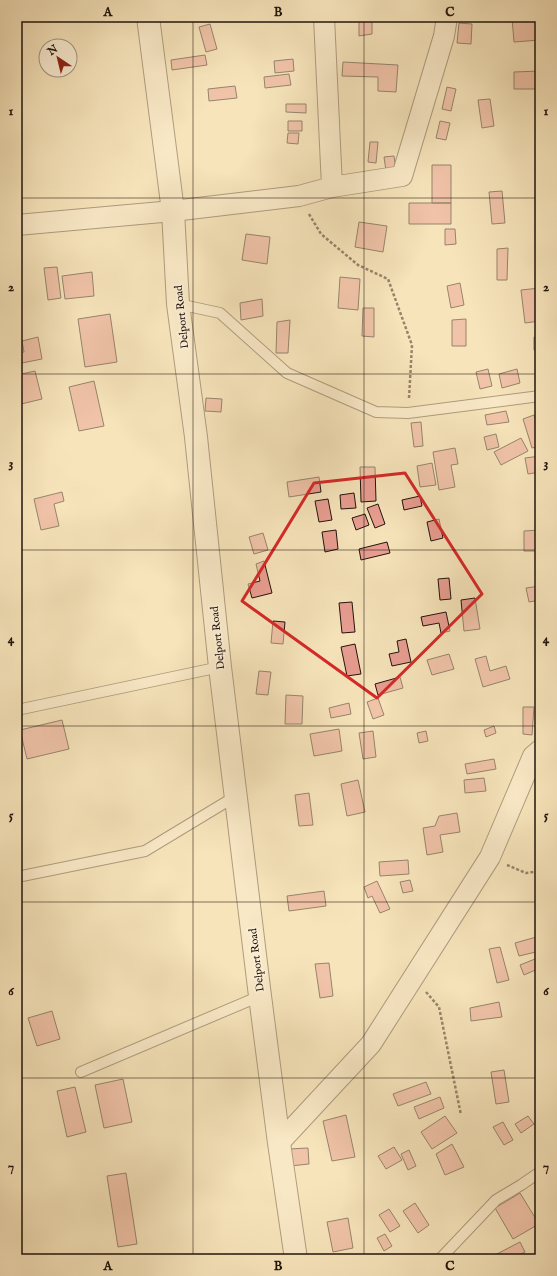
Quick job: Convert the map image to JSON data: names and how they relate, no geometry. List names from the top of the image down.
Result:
{
  "streets": {
    "street": ["Delport Road"]
  },
  "north": "top left",
  "grid": {
    "columns": ["A", "B", "C"],
    "rows": [
      "1",
      "2",
      "3",
      "4",
      "5",
      "6",
      "7"
    ]
  }
}
